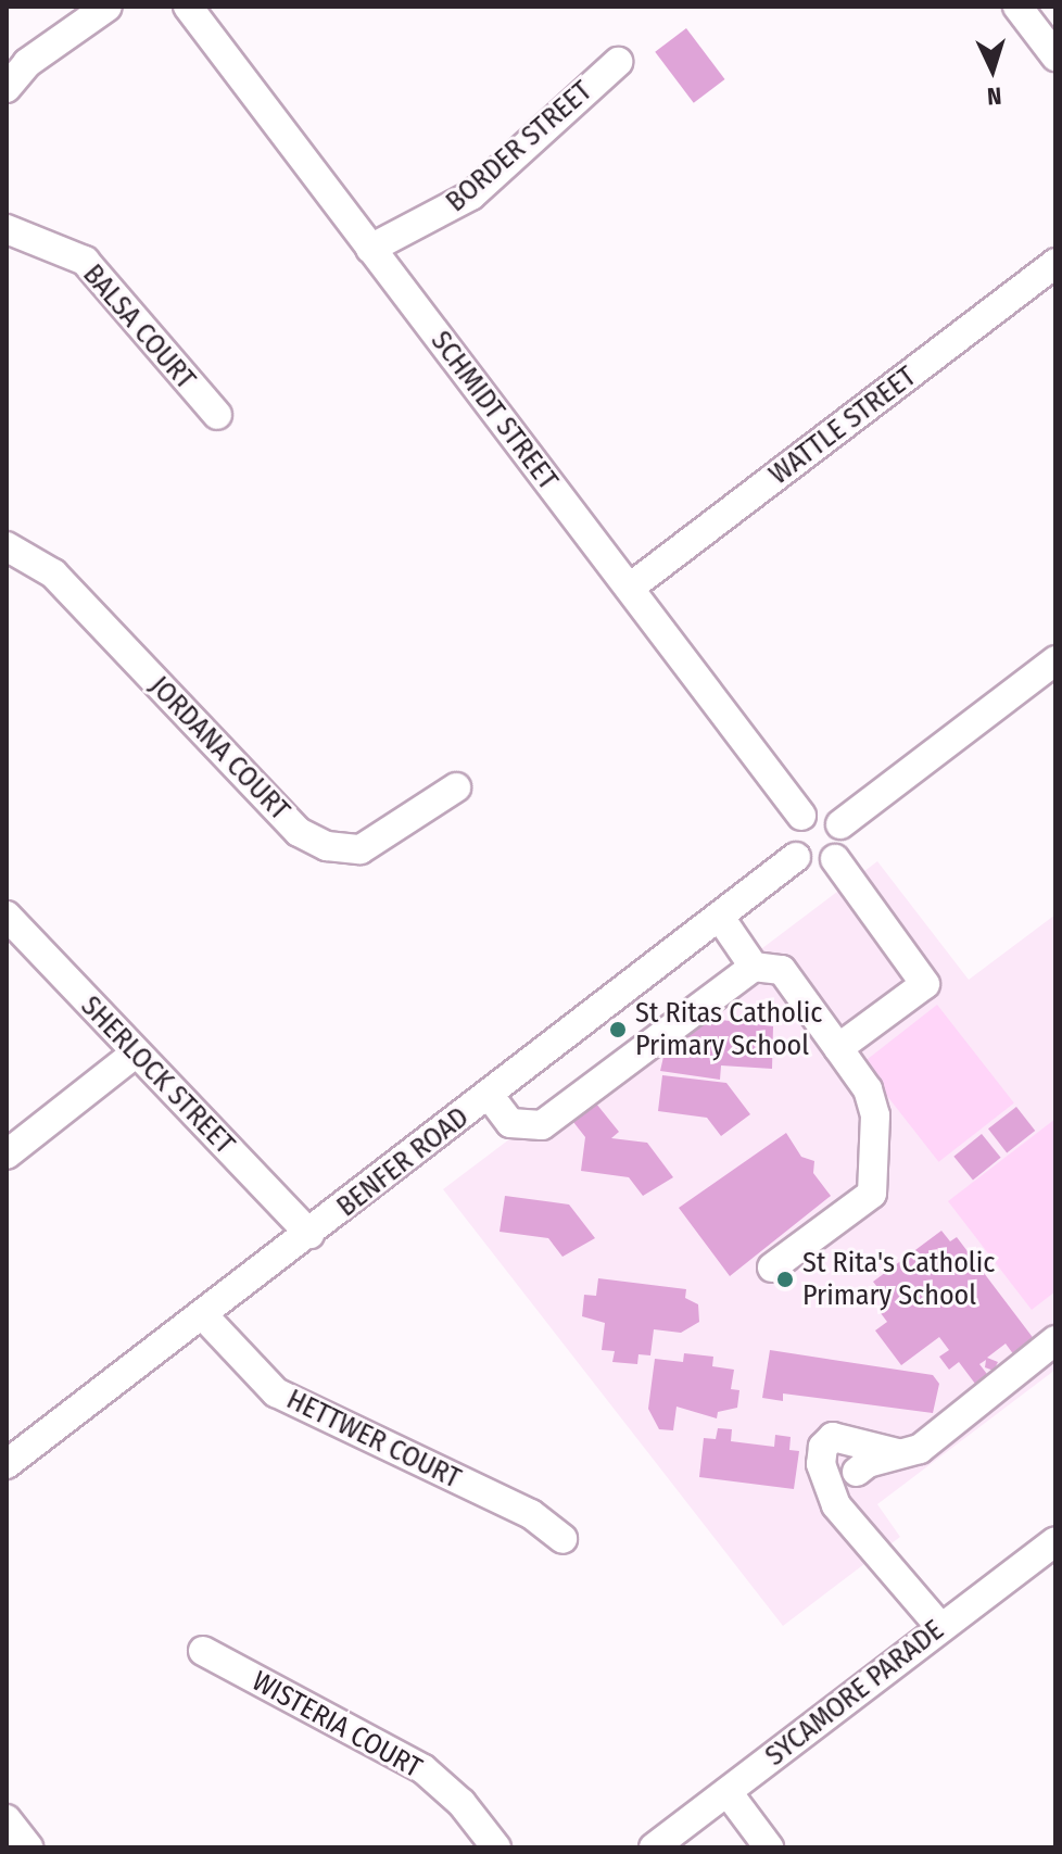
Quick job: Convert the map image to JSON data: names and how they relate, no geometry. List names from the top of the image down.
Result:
{
  "streets": {
    "street": [
      "BORDER STREET",
      "BALSA COURT",
      "SCHMIDT STREET",
      "WATTLE STREET",
      "JORDANA COURT",
      "SHERLOCK STREET",
      "BENFER ROAD",
      "HETTWER COURT",
      "SYCAMORE PARADE",
      "WISTERIA COURT"
    ]
  },
  "crossings": [
    ["BORDER STREET", "SCHMIDT STREET"],
    ["SCHMIDT STREET", "WATTLE STREET"],
    ["SCHMIDT STREET", "BENFER ROAD"],
    ["SHERLOCK STREET", "BENFER ROAD"],
    ["BENFER ROAD", "HETTWER COURT"]
  ],
  "places": ["St Ritas Catholic Primary School", "St Rita's Catholic Primary School"],
  "north": "bottom"
}
